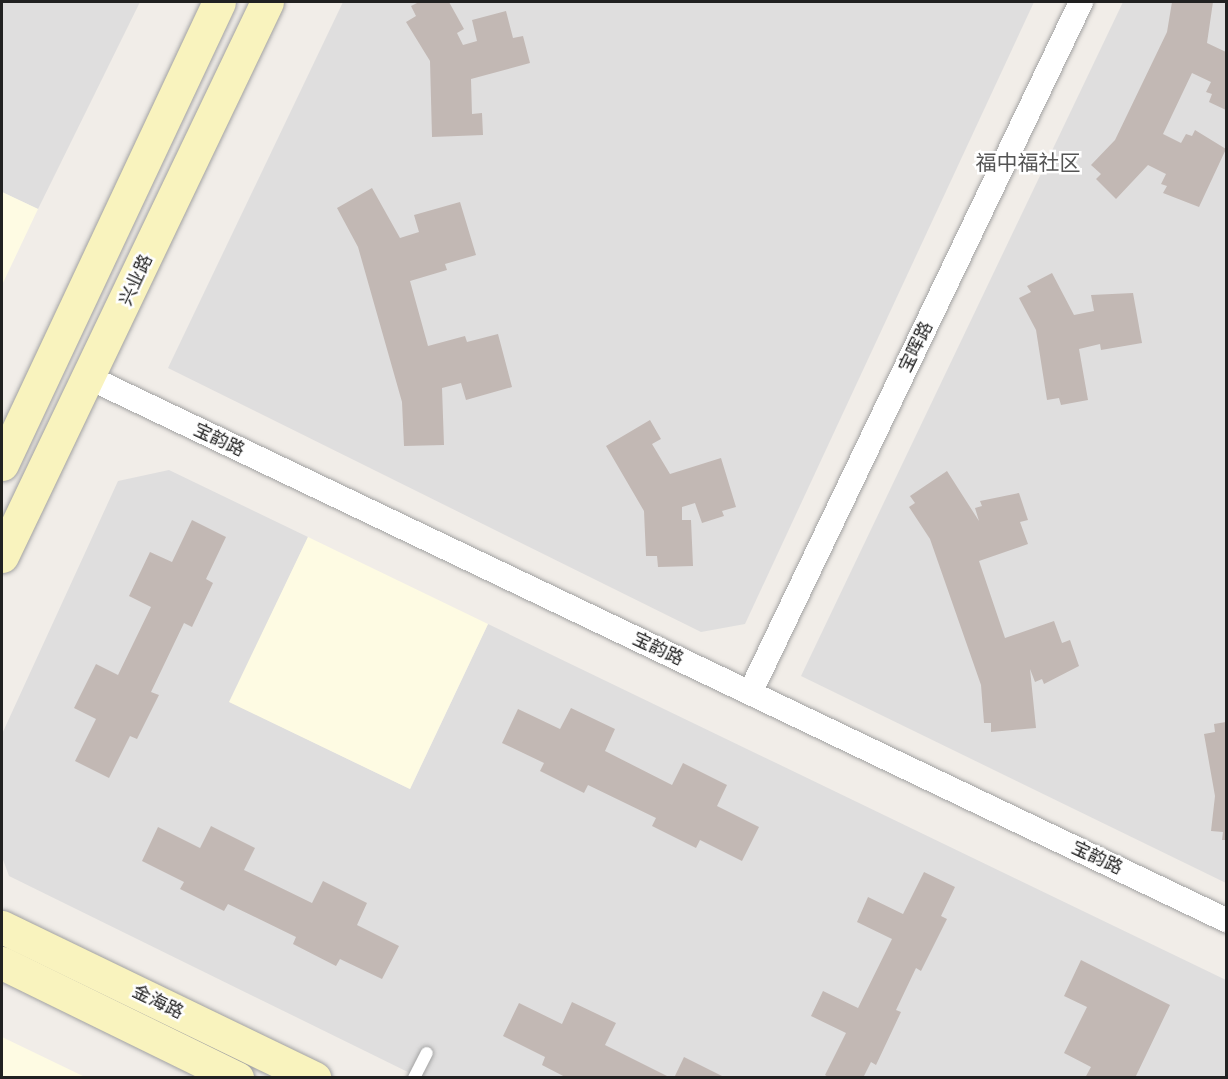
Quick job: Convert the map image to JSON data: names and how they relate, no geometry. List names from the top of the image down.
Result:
{
  "streets": {
    "main road": ["兴业路", "金海路"],
    "street": ["宝晖路", "宝韵路"]
  },
  "crossings": [
    ["兴业路", "宝韵路"],
    ["宝晖路", "宝韵路"]
  ],
  "districts": ["福中福社区"]
}
